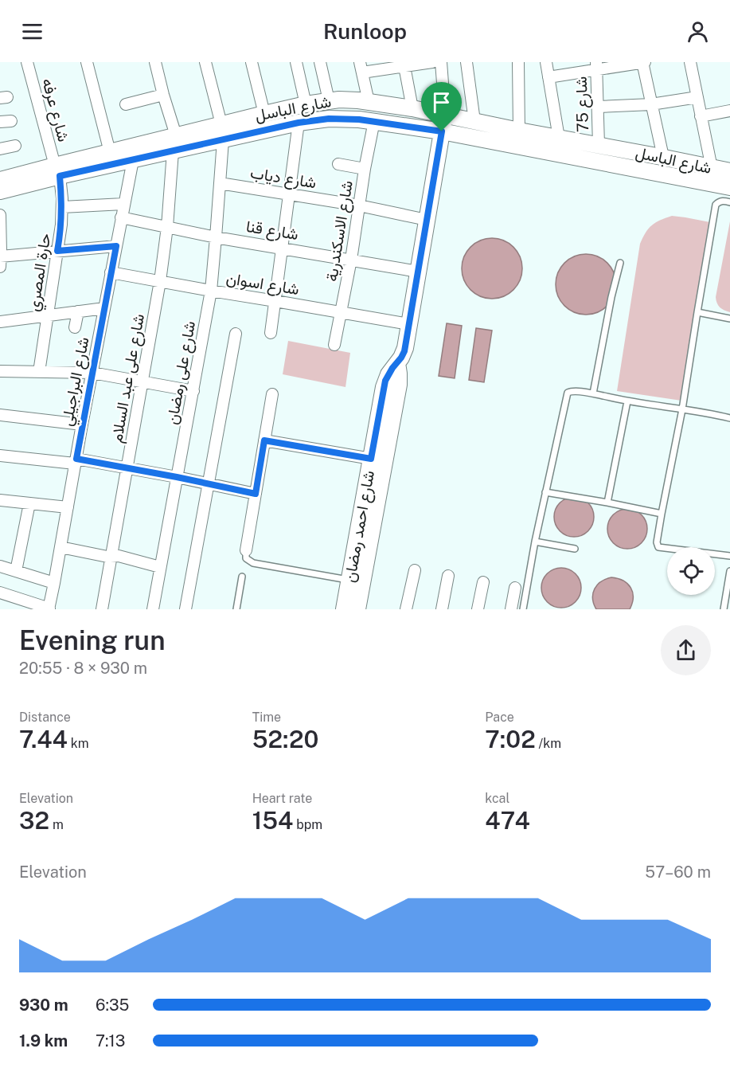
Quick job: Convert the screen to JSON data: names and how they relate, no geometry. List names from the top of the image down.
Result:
{
  "streets": {
    "main road": ["شارع الباسل", "شارع احمد رمضان"],
    "street": [
      "شارع 75",
      "شارع عرفه",
      "شارع دياب",
      "شارع قنا",
      "شارع الاسكندرية",
      "حارة المصري",
      "شارع اسوان",
      "شارع على رمضان",
      "شارع على عبد السلام",
      "شارع البراجيلي"
    ]
  },
  "crossings": [
    ["شارع 75", "شارع الباسل"],
    ["شارع الباسل", "شارع عرفه"],
    ["شارع الباسل", "شارع الاسكندرية"],
    ["شارع الباسل", "حارة المصري"],
    ["شارع الباسل", "شارع على رمضان"],
    ["شارع الباسل", "شارع على عبد السلام"],
    ["شارع الباسل", "شارع البراجيلي"],
    ["شارع الباسل", "شارع احمد رمضان"],
    ["شارع عرفه", "حارة المصري"],
    ["شارع دياب", "شارع الاسكندرية"],
    ["شارع دياب", "شارع على رمضان"],
    ["شارع دياب", "شارع احمد رمضان"],
    ["شارع قنا", "شارع الاسكندرية"],
    ["شارع قنا", "شارع على رمضان"],
    ["شارع قنا", "شارع على عبد السلام"],
    ["شارع قنا", "شارع البراجيلي"],
    ["شارع قنا", "شارع احمد رمضان"],
    ["شارع الاسكندرية", "شارع اسوان"],
    ["شارع اسوان", "شارع على رمضان"],
    ["شارع اسوان", "شارع على عبد السلام"],
    ["شارع اسوان", "شارع البراجيلي"],
    ["شارع اسوان", "شارع احمد رمضان"]
  ],
  "page": {
    "header": "Runloop",
    "heading": ["Evening run", "20:55 · 8 × 930 m"],
    "stats": [
      ["Distance", "7.44 km"],
      ["Time", "52:20"],
      ["Pace", "7:02 /km"],
      ["Elevation", "32 m"],
      ["Heart rate", "154 bpm"],
      ["kcal", "474"]
    ],
    "chart": ["Elevation", "57–60 m"],
    "list": [
      {
        "name": "930 m",
        "note": "6:35"
      },
      {
        "name": "1.9 km",
        "note": "7:13"
      }
    ]
  }
}
